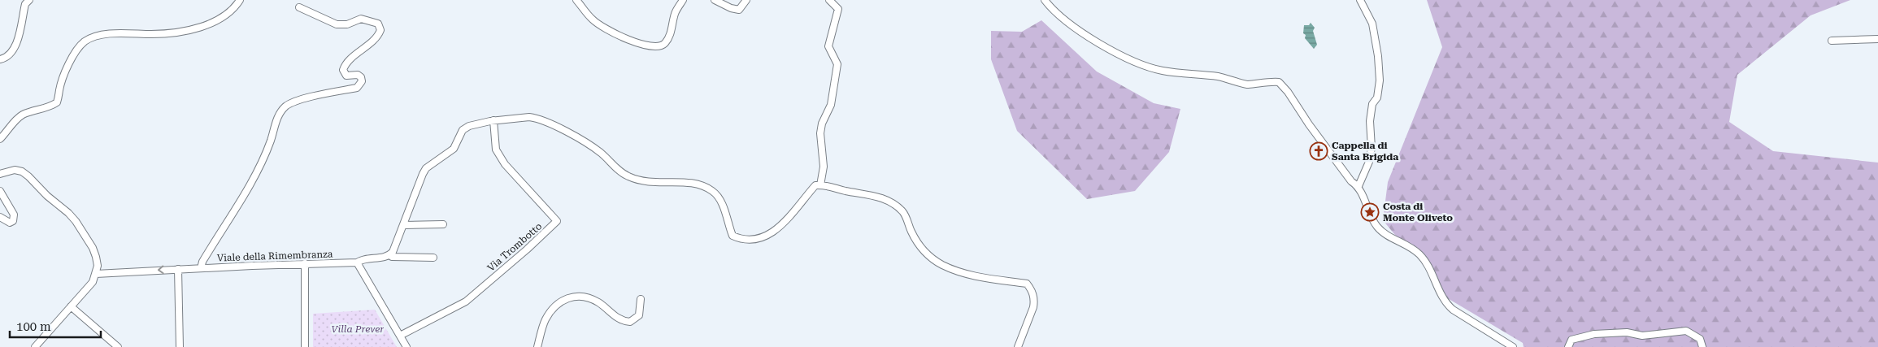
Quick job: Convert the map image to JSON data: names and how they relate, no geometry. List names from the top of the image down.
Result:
{
  "streets": {
    "street": ["Via Trombotto", "Viale della Rimembranza"]
  },
  "parks": ["Villa Prever"],
  "places": {
    "church": ["Cappella di Santa Brigida"],
    "place": ["Costa di Monte Oliveto"]
  },
  "scale_bar": "100 m"
}
